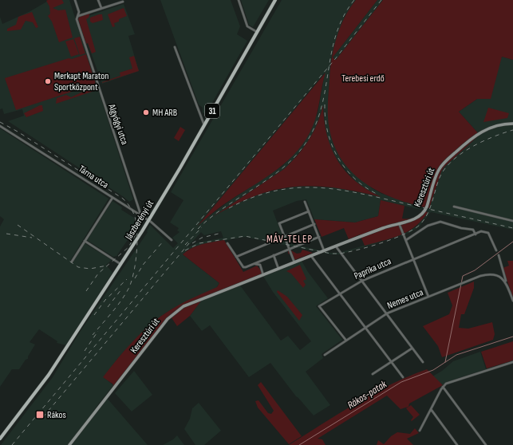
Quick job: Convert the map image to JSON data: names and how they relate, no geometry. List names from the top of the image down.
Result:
{
  "streets": {
    "main road": ["31", "Keresztúri út", "Jászberényi út"],
    "street": [
      "Algyógyi utca",
      "Tárna utca",
      "Paprika utca",
      "Nemes utca"
    ]
  },
  "crossings": [
    ["Algyógyi utca", "Tárna utca"],
    ["Tárna utca", "Jászberényi út"],
    ["Paprika utca", "Nemes utca"]
  ],
  "districts": ["MÁV-TELEP"],
  "water": ["Rákos-patak"],
  "parks": ["Terebesi erdő"],
  "places": {
    "other": ["Merkapt Maraton Sportközpont", "MH ARB"],
    "transit": ["Rákos"]
  }
}
